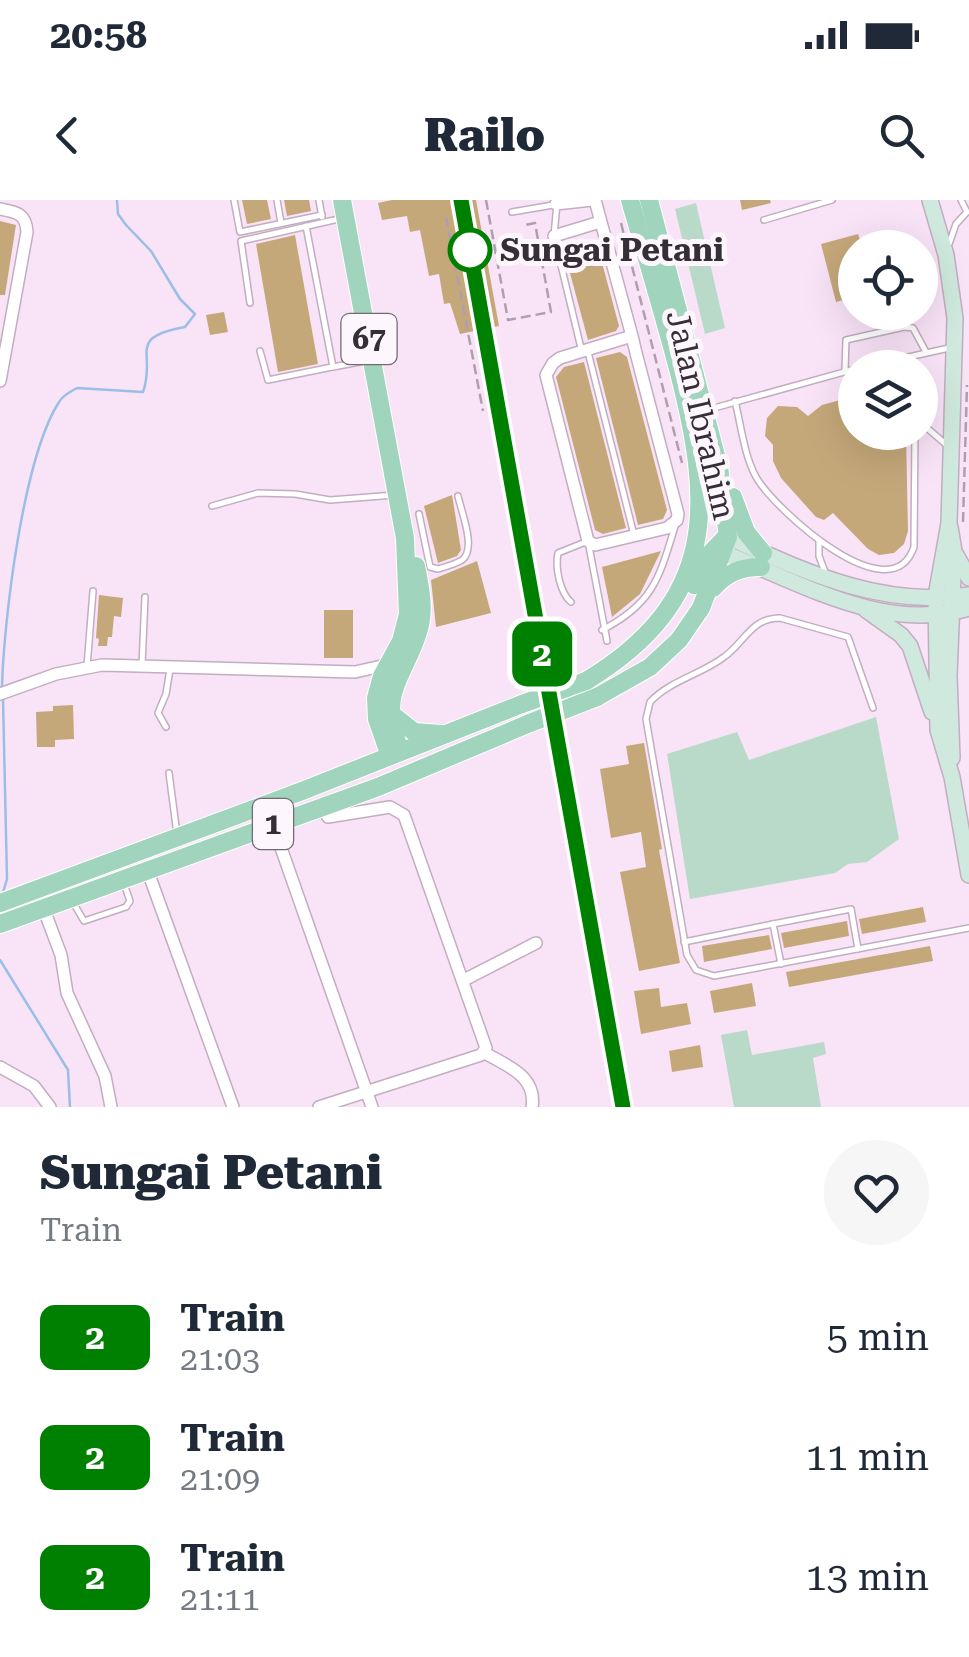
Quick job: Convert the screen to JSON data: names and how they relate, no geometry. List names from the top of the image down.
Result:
{
  "streets": {
    "main road": ["67", "Jalan Ibrahim", "1"]
  },
  "crossings": [
    ["Jalan Ibrahim", "1"]
  ],
  "places": ["Sungai Petani"],
  "page": {
    "status": "20:58",
    "header": "Railo",
    "on_map": "2",
    "heading": ["Sungai Petani", "Train"],
    "list": [
      {
        "mark": "2",
        "name": "Train",
        "note": "21:03",
        "value": "5 min"
      },
      {
        "mark": "2",
        "name": "Train",
        "note": "21:09",
        "value": "11 min"
      },
      {
        "mark": "2",
        "name": "Train",
        "note": "21:11",
        "value": "13 min"
      }
    ]
  }
}
